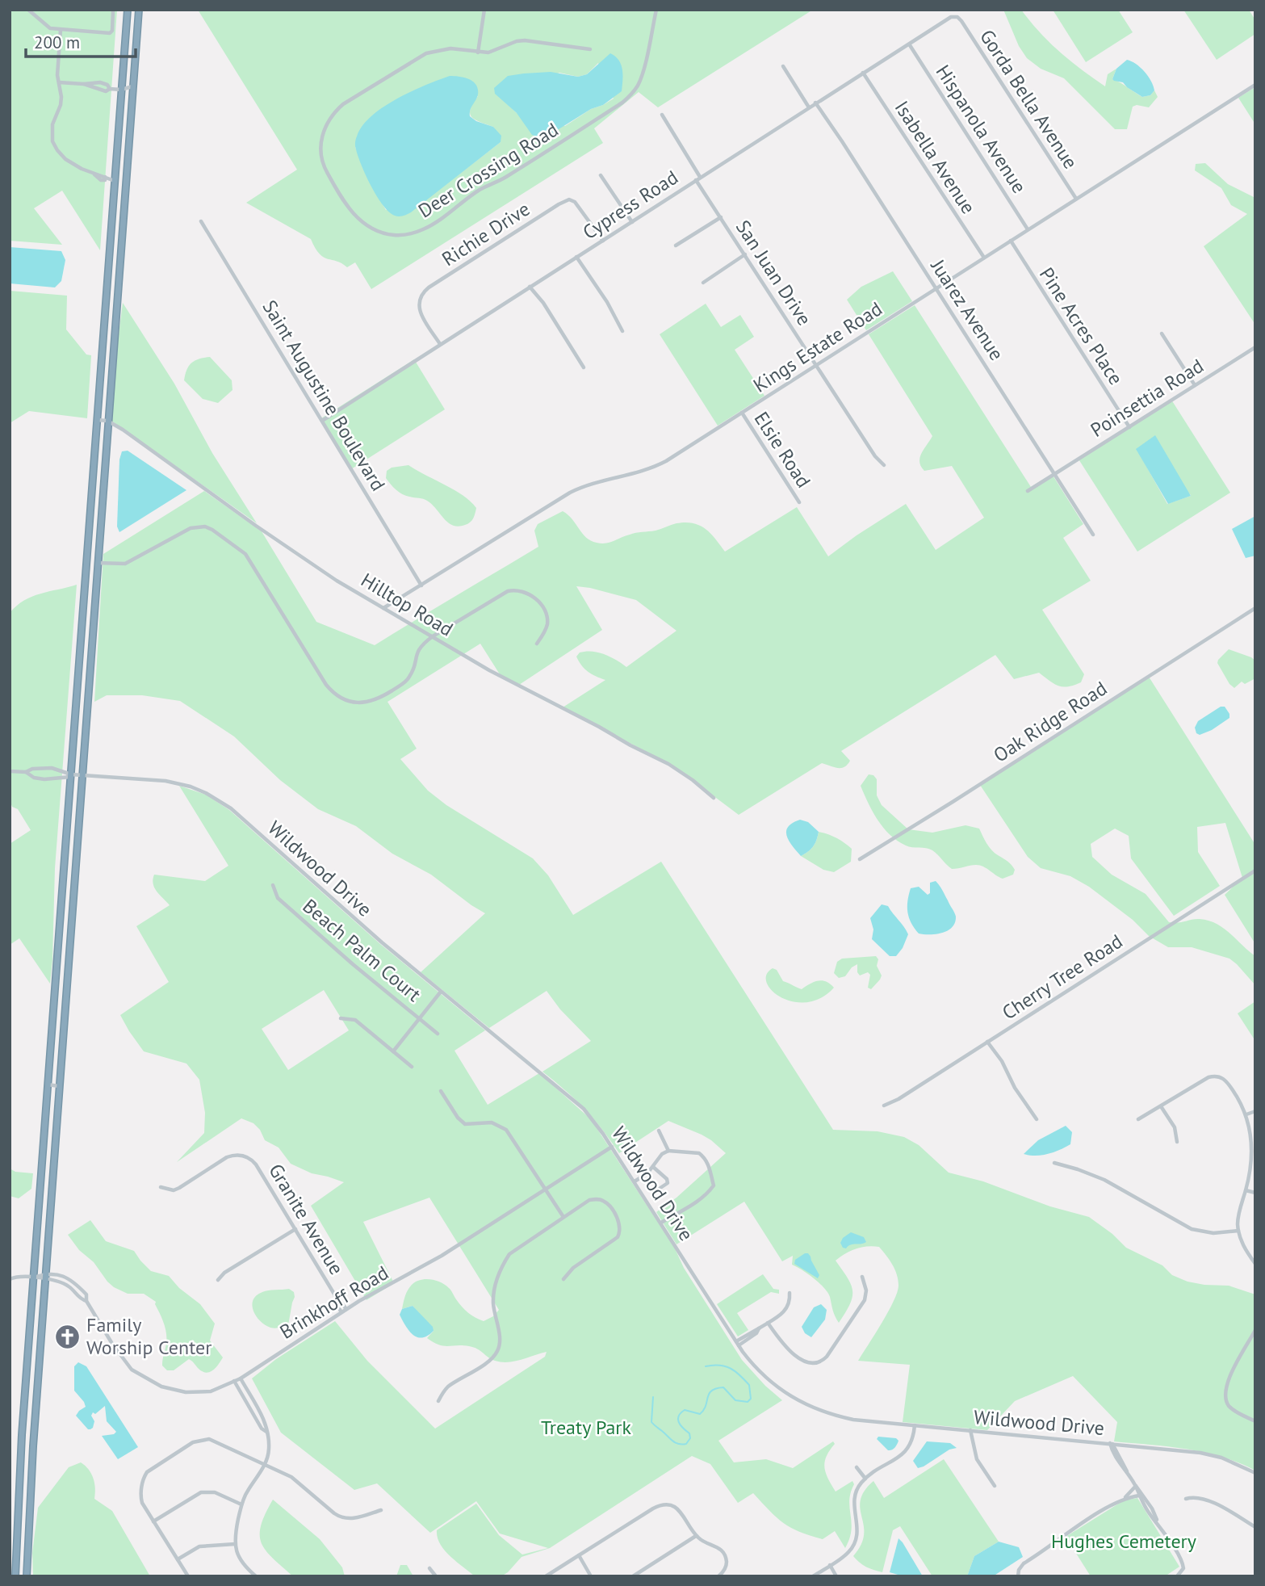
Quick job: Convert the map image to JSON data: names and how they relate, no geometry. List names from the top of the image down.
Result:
{
  "streets": {
    "street": [
      "Gorda Bella Avenue",
      "Hispanola Avenue",
      "Isabella Avenue",
      "Deer Crossing Road",
      "Cypress Road",
      "Richie Drive",
      "San Juan Drive",
      "Juarez Avenue",
      "Pine Acres Place",
      "Kings Estate Road",
      "Saint Augustine Boulevard",
      "Poinsettia Road",
      "Elsie Road",
      "Hilltop Road",
      "Oak Ridge Road",
      "Wildwood Drive",
      "Beach Palm Court",
      "Cherry Tree Road",
      "Granite Avenue",
      "Brinkhoff Road"
    ]
  },
  "crossings": [
    ["Gorda Bella Avenue", "Cypress Road"],
    ["Gorda Bella Avenue", "Kings Estate Road"],
    ["Hispanola Avenue", "Cypress Road"],
    ["Hispanola Avenue", "Kings Estate Road"],
    ["Isabella Avenue", "Cypress Road"],
    ["Isabella Avenue", "Kings Estate Road"],
    ["Cypress Road", "Richie Drive"],
    ["Cypress Road", "San Juan Drive"],
    ["Cypress Road", "Juarez Avenue"],
    ["Cypress Road", "Saint Augustine Boulevard"],
    ["San Juan Drive", "Kings Estate Road"],
    ["Juarez Avenue", "Kings Estate Road"],
    ["Juarez Avenue", "Poinsettia Road"],
    ["Pine Acres Place", "Kings Estate Road"],
    ["Pine Acres Place", "Poinsettia Road"],
    ["Kings Estate Road", "Saint Augustine Boulevard"],
    ["Kings Estate Road", "Elsie Road"],
    ["Kings Estate Road", "Hilltop Road"],
    ["Wildwood Drive", "Brinkhoff Road"],
    ["Granite Avenue", "Brinkhoff Road"]
  ],
  "parks": ["Treaty Park", "Hughes Cemetery"],
  "places": {
    "church": ["Family Worship Center"]
  },
  "scale_bar": "200 m"
}
